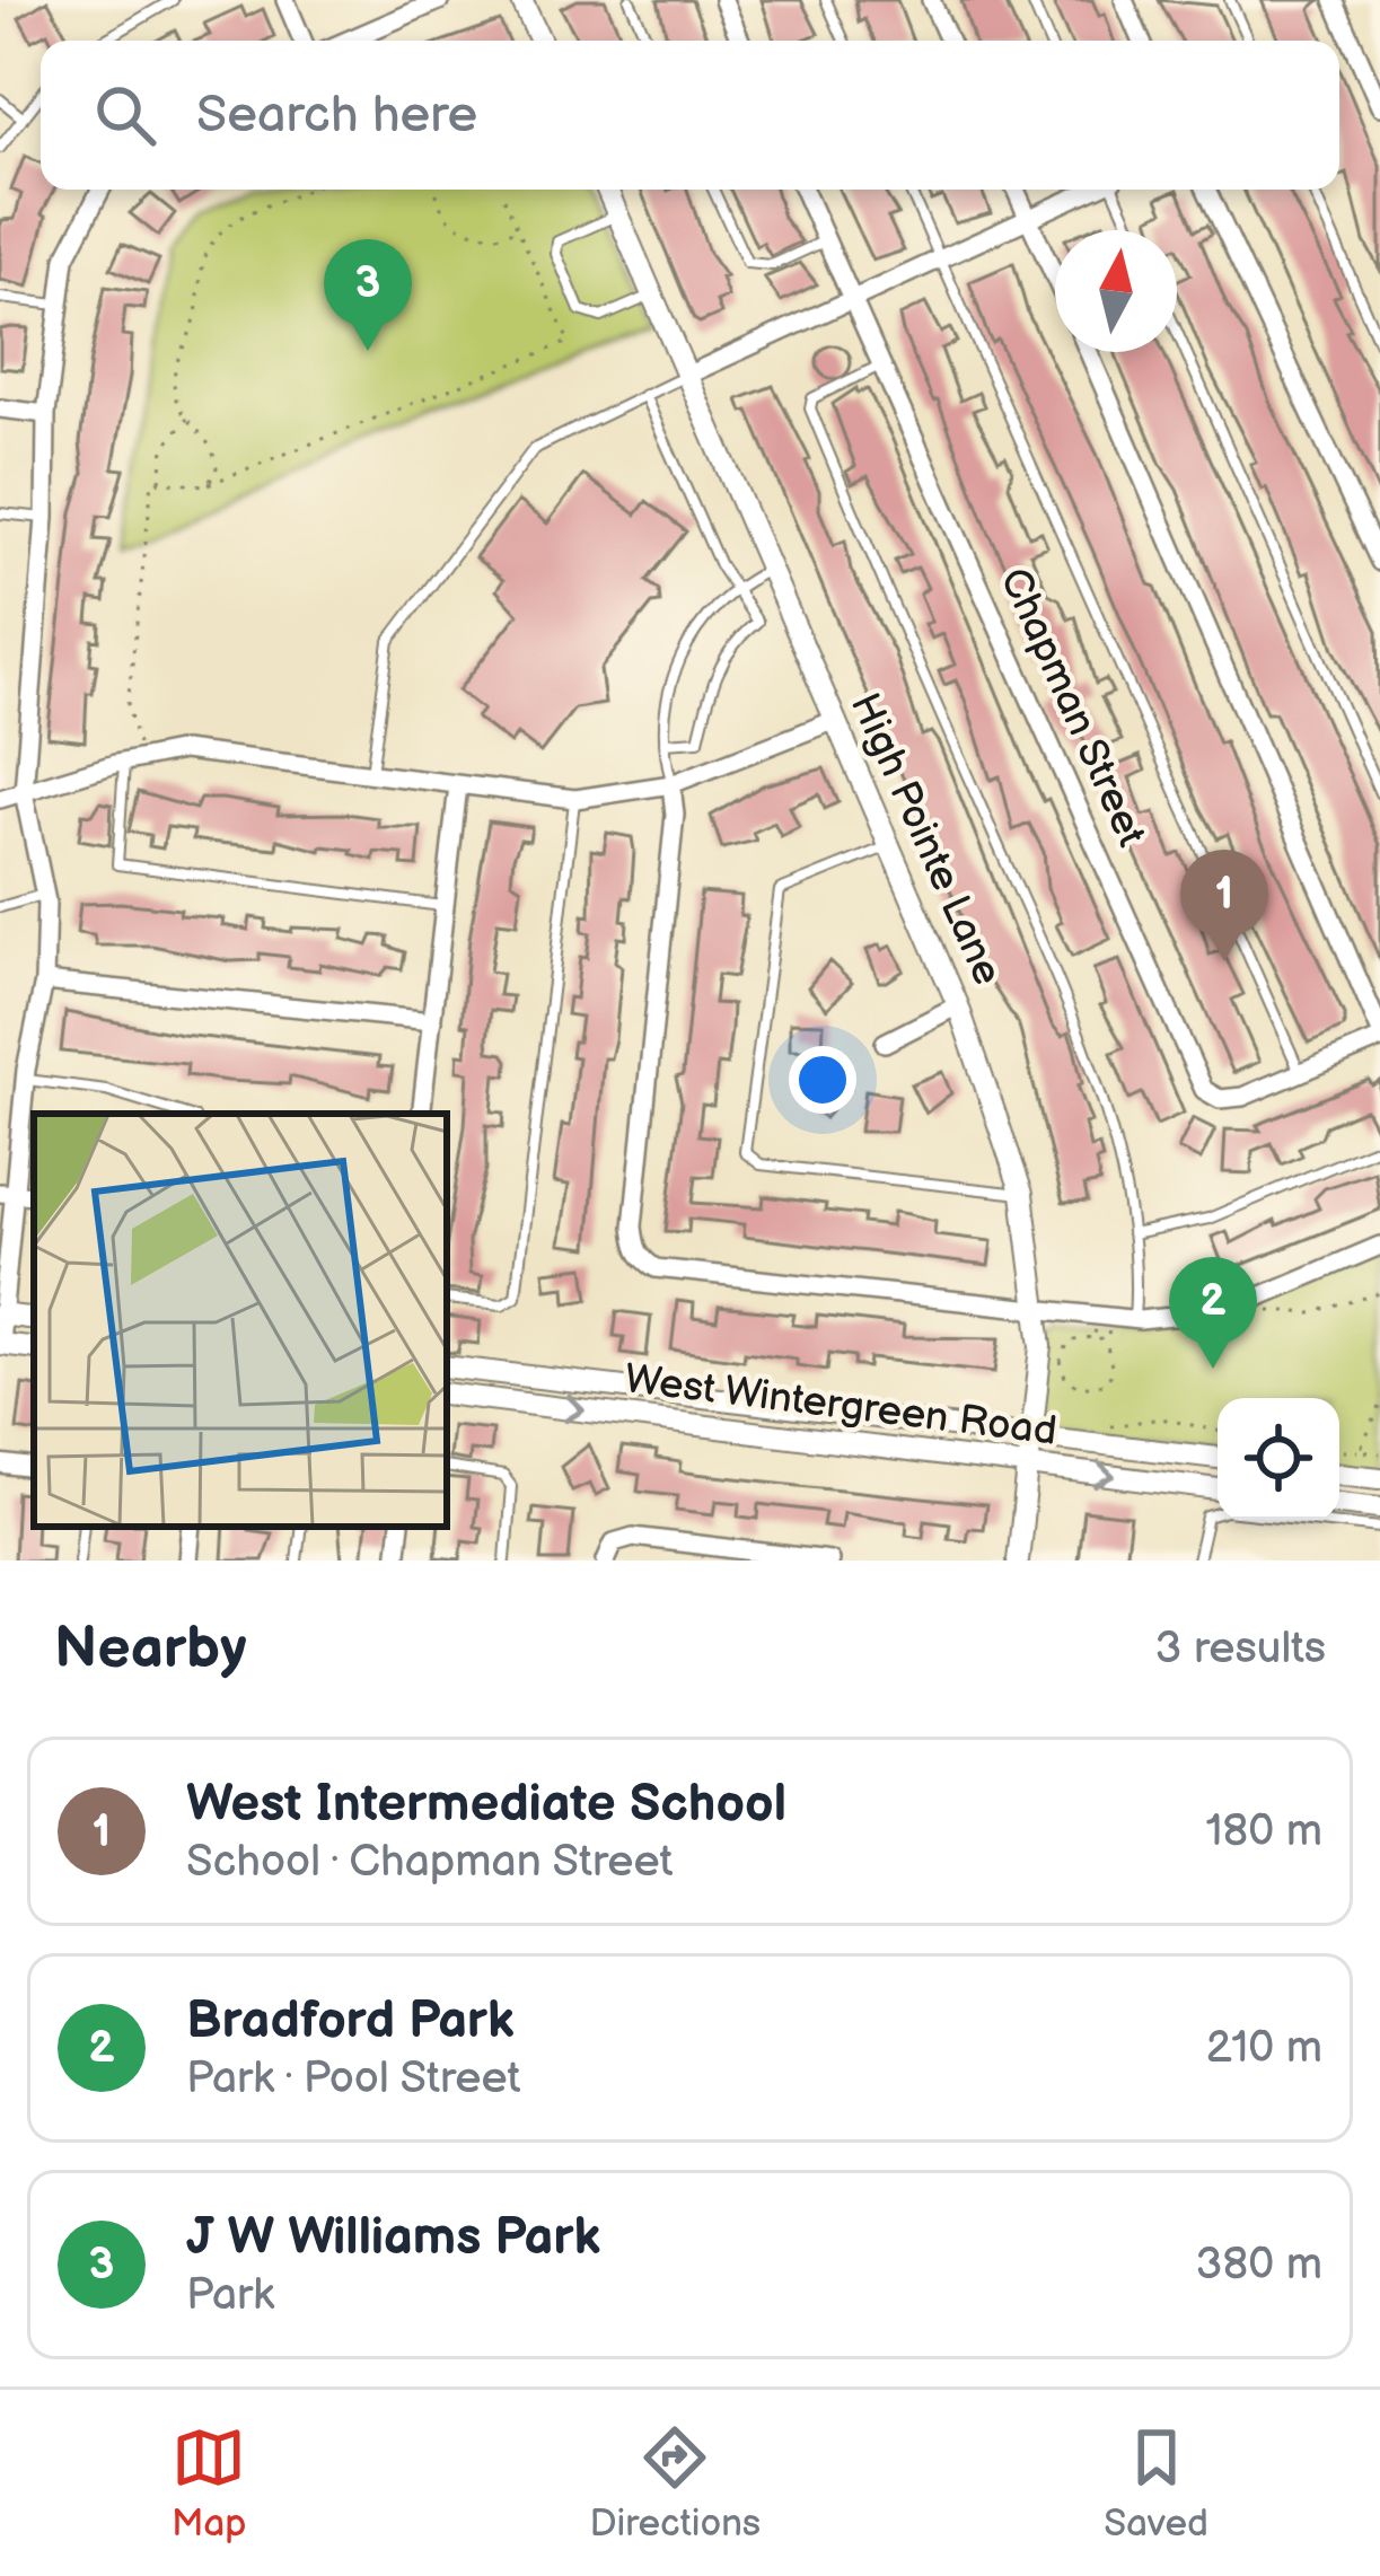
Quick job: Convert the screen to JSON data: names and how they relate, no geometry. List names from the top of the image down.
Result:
{
  "streets": {
    "street": ["Chapman Street", "High Pointe Lane", "West Wintergreen Road"]
  },
  "crossings": [
    ["High Pointe Lane", "West Wintergreen Road"]
  ],
  "north": "top",
  "page": {
    "search": "Search here",
    "pins": ["3", "1", "2"],
    "heading": ["Nearby", "3 results"],
    "list": [
      {
        "mark": "1",
        "name": "West Intermediate School",
        "note": "School · Chapman Street",
        "value": "180 m"
      },
      {
        "mark": "2",
        "name": "Bradford Park",
        "note": "Park · Pool Street",
        "value": "210 m"
      },
      {
        "mark": "3",
        "name": "J W Williams Park",
        "note": "Park",
        "value": "380 m"
      }
    ],
    "nav": ["Map", "Directions", "Saved"]
  }
}
